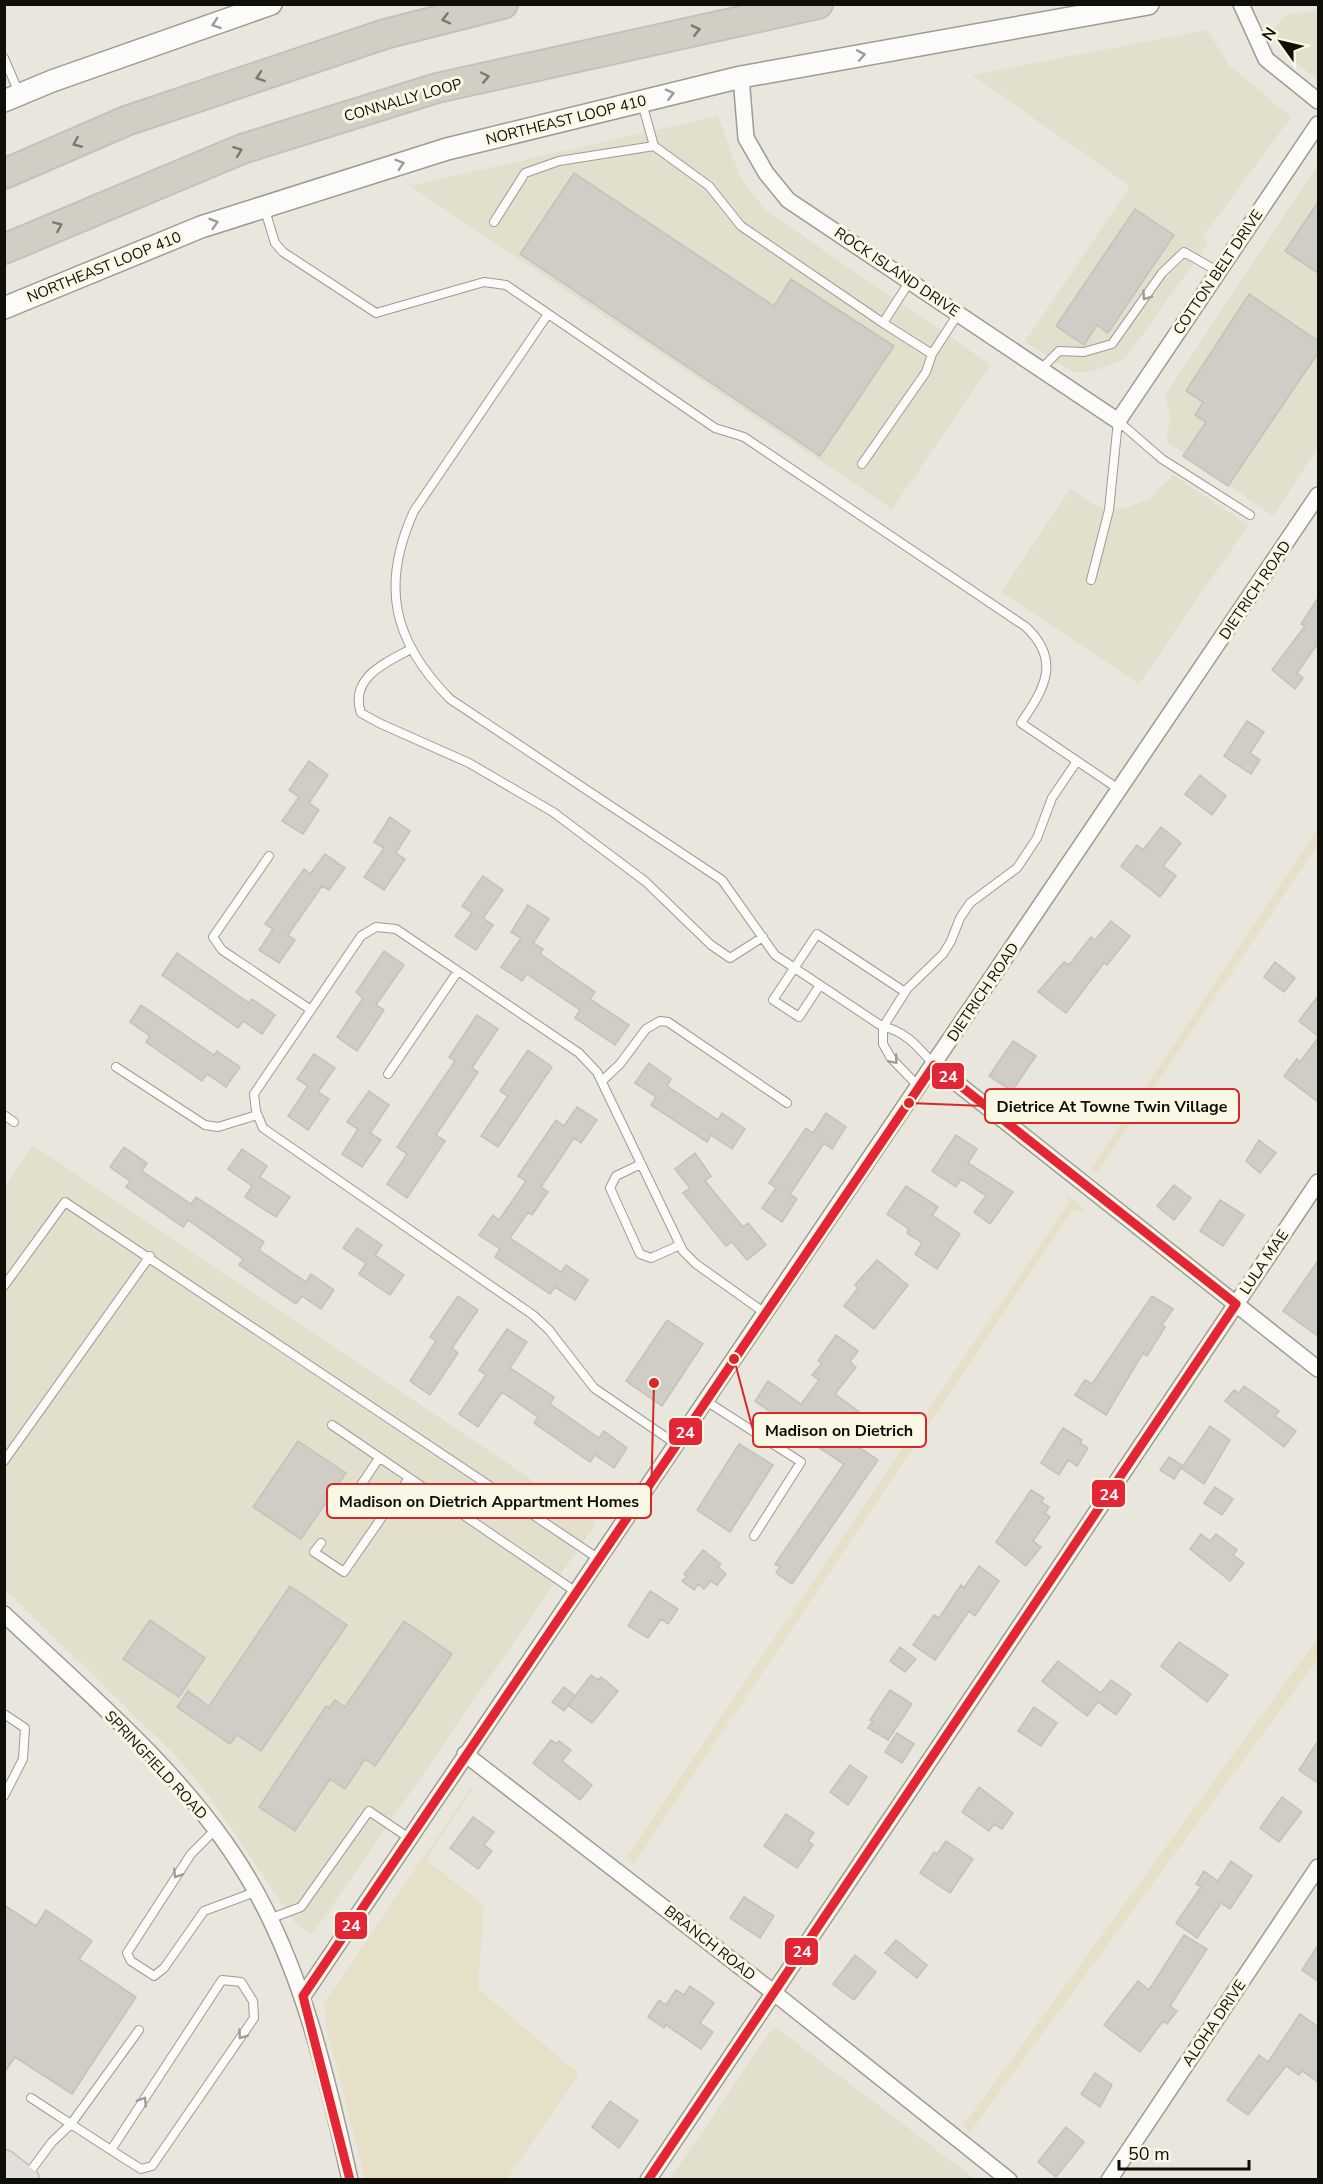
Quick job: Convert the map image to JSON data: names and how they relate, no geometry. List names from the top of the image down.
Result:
{
  "streets": {
    "highway": ["CONNALLY LOOP"],
    "main road": ["NORTHEAST LOOP 410"],
    "street": [
      "ROCK ISLAND DRIVE",
      "COTTON BELT DRIVE",
      "DIETRICH ROAD",
      "LULA MAE",
      "SPRINGFIELD ROAD",
      "BRANCH ROAD",
      "ALOHA DRIVE"
    ]
  },
  "crossings": [
    ["NORTHEAST LOOP 410", "ROCK ISLAND DRIVE"],
    ["ROCK ISLAND DRIVE", "COTTON BELT DRIVE"],
    ["DIETRICH ROAD", "SPRINGFIELD ROAD"],
    ["DIETRICH ROAD", "BRANCH ROAD"],
    ["LULA MAE", "BRANCH ROAD"]
  ],
  "one_way": ["NORTHEAST LOOP 410"],
  "places": ["Dietrice At Towne Twin Village", "Madison on Dietrich", "Madison on Dietrich Appartment Homes"],
  "lines": ["transit line 24"],
  "scale_bar": "50 m",
  "north": "top left"
}
